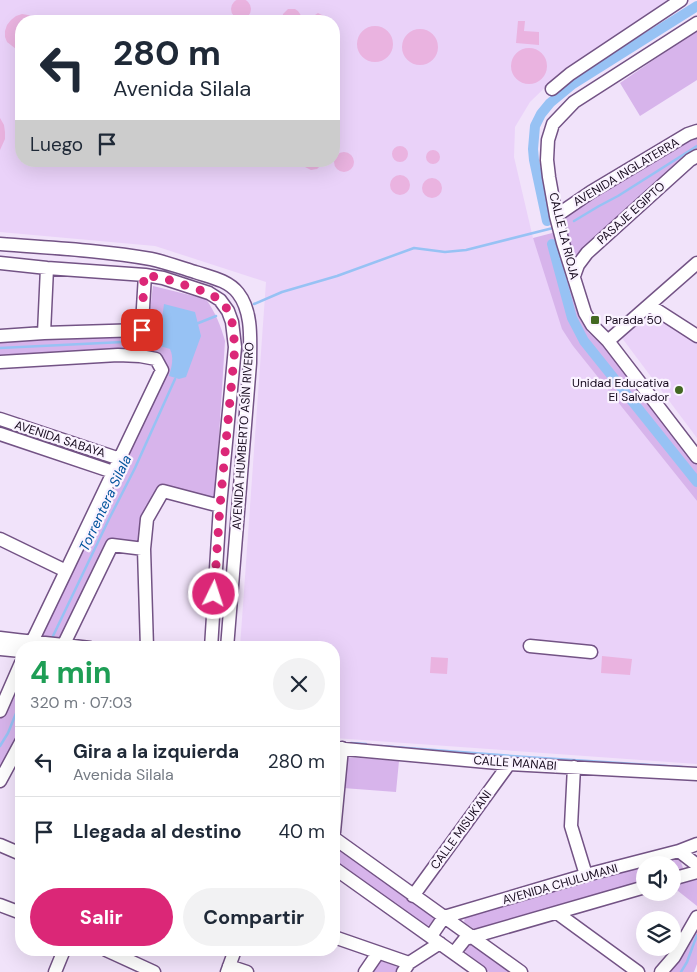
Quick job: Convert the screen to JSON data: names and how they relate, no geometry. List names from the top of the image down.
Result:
{
  "streets": {
    "street": [
      "AVENIDA INGLATERRA",
      "PASAJE EGIPTO",
      "CALLE LA RIOJA",
      "AVENIDA HUMBERTO ASÍN RIVERO",
      "AVENIDA SABAYA",
      "CALLE MANABI",
      "CALLE MISUK'ANI",
      "AVENIDA CHULUMANI"
    ]
  },
  "crossings": [
    ["AVENIDA INGLATERRA", "CALLE LA RIOJA"],
    ["PASAJE EGIPTO", "CALLE LA RIOJA"],
    ["CALLE MANABI", "CALLE MISUK'ANI"]
  ],
  "water": ["Torrentera Silala"],
  "places": {
    "transit": ["Parada 50"],
    "other": ["Unidad Educativa El Salvador"]
  },
  "page": {
    "turn": ["280 m", "Avenida Silala"],
    "then": "Luego",
    "heading": ["4 min", "320 m · 07:03"],
    "list": [
      {
        "name": "Gira a la izquierda",
        "note": "Avenida Silala",
        "value": "280 m"
      },
      {
        "name": "Llegada al destino",
        "value": "40 m"
      }
    ],
    "buttons": ["Salir", "Compartir"]
  }
}
